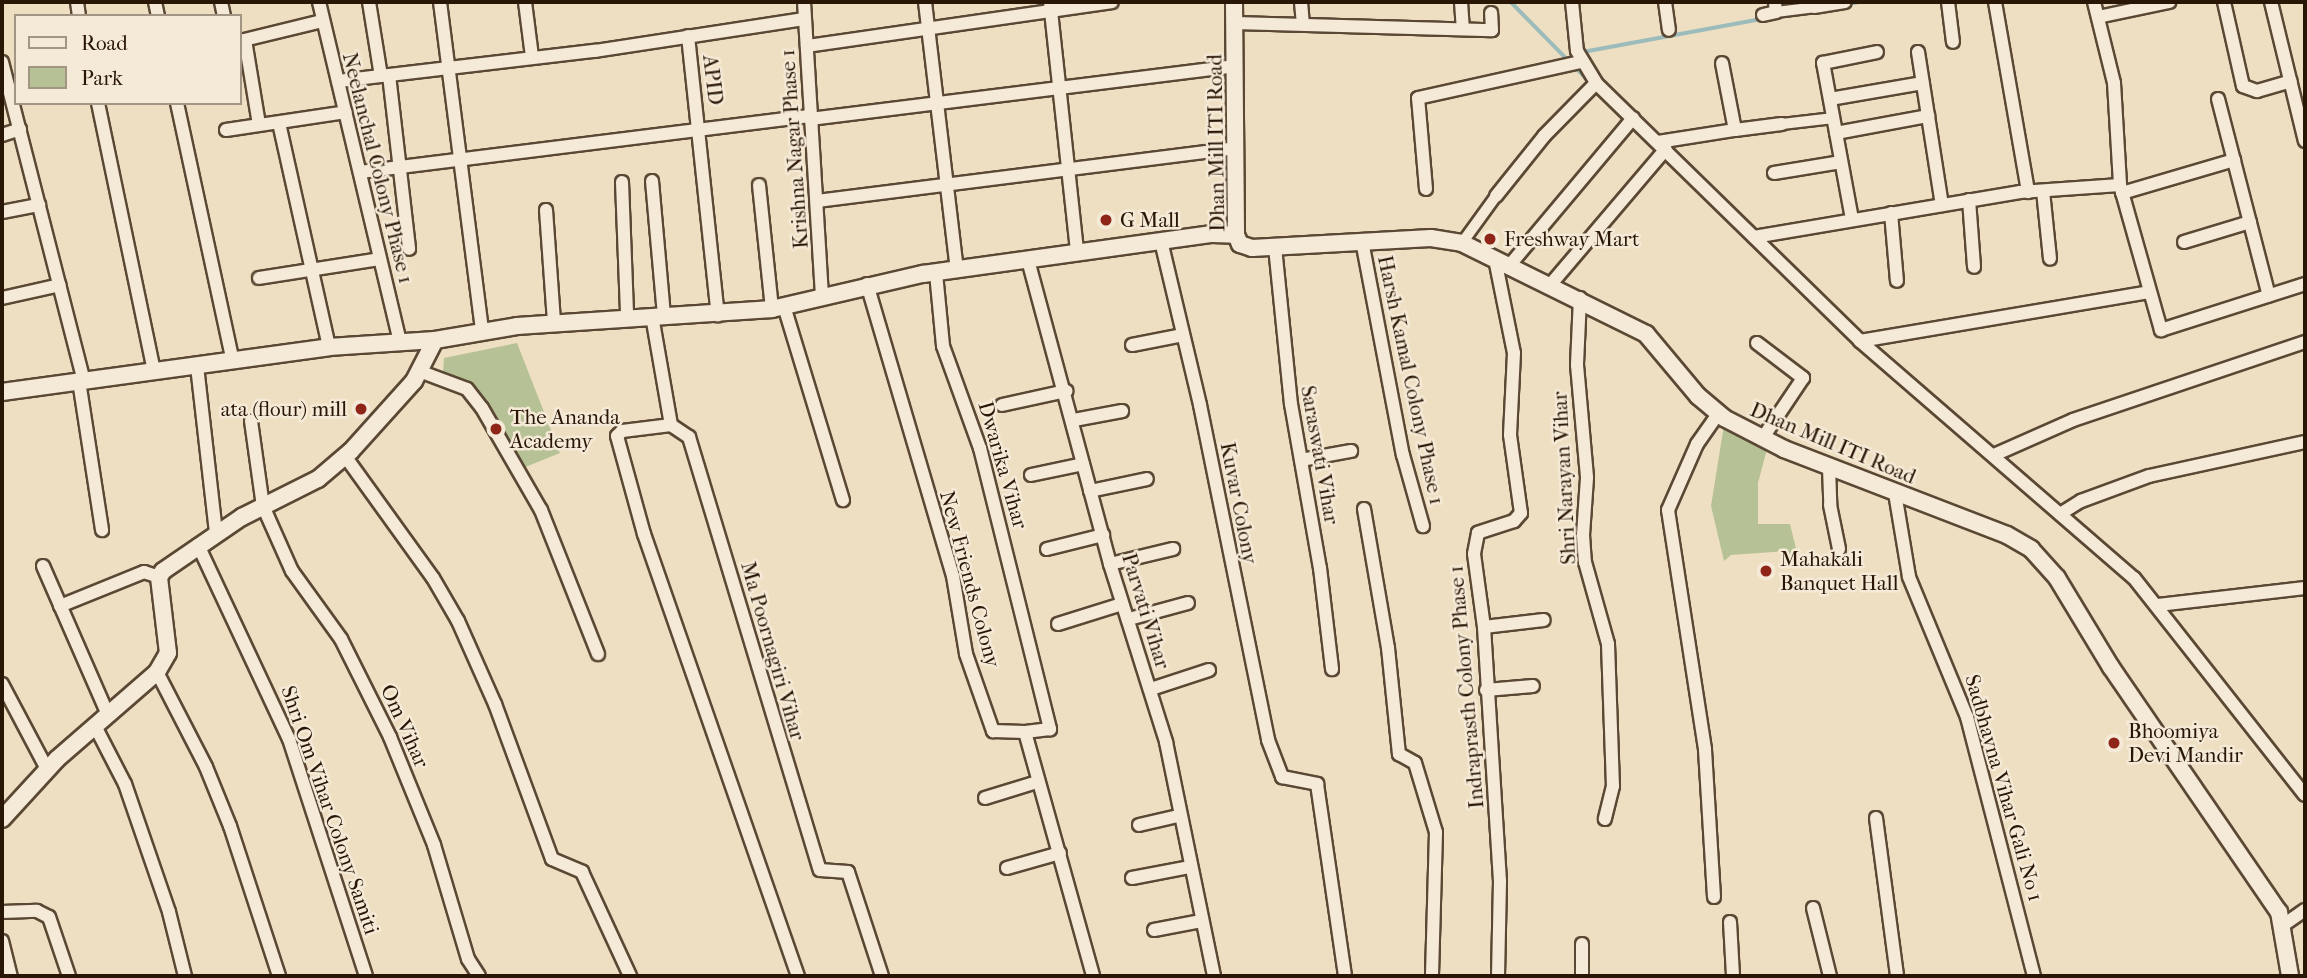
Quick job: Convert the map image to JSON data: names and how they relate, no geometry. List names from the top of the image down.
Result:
{
  "streets": {
    "street": [
      "APID",
      "Dhan Mill ITI Road",
      "Krishna Nagar Phase 1",
      "Neelanchal Colony Phase 1",
      "Harsh Kamal Colony Phase 1",
      "Saraswati Vihar",
      "Dwarika Vihar",
      "Shri Narayan Vihar",
      "Kuvar Colony",
      "New Friends Colony",
      "Parvati Vihar",
      "Ma Poornagiri Vihar",
      "Indraprasth Colony Phase 1",
      "Om Vihar",
      "Sadbhavna Vihar Gali No 1",
      "Shri Om Vihar Colony Samiti"
    ]
  },
  "crossings": [
    ["Dhan Mill ITI Road", "Harsh Kamal Colony Phase 1"],
    ["Dhan Mill ITI Road", "Saraswati Vihar"],
    ["Dhan Mill ITI Road", "Shri Narayan Vihar"],
    ["Dhan Mill ITI Road", "Indraprasth Colony Phase 1"],
    ["Dhan Mill ITI Road", "Sadbhavna Vihar Gali No 1"],
    ["Dwarika Vihar", "New Friends Colony"]
  ],
  "places": [
    "G Mall",
    "Freshway Mart",
    "ata (flour) mill",
    "The Ananda Academy",
    "Mahakali Banquet Hall",
    "Bhoomiya Devi Mandir"
  ],
  "legend": ["Road", "Park"]
}
